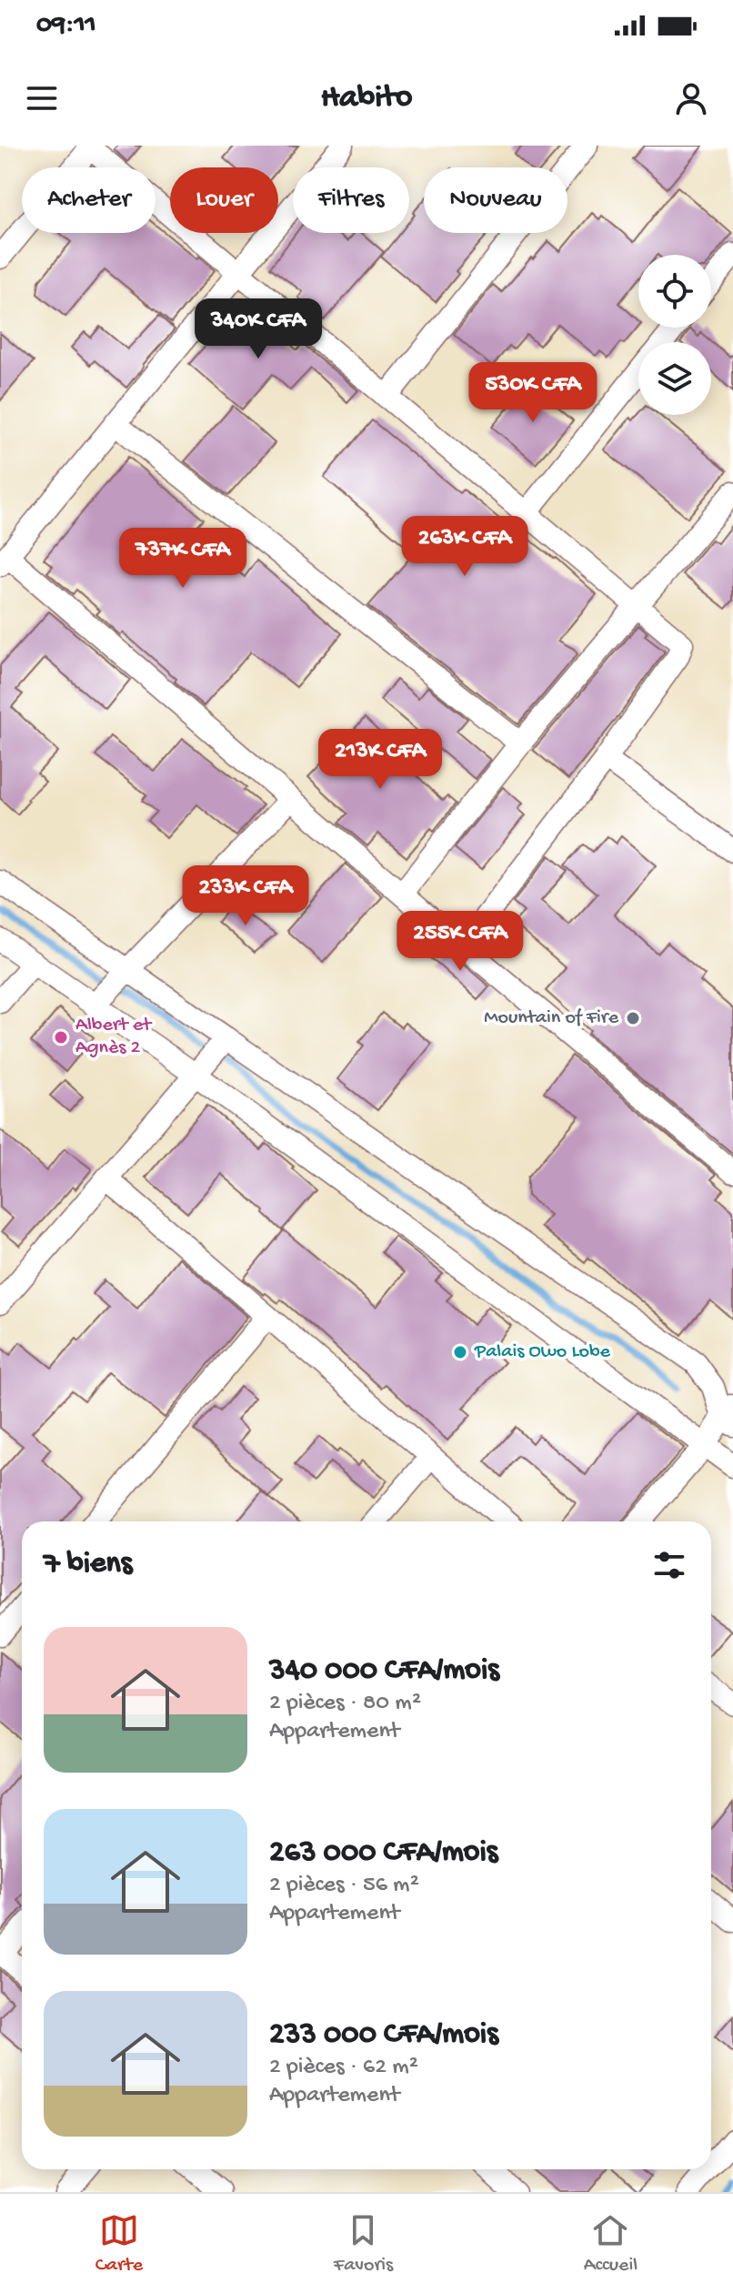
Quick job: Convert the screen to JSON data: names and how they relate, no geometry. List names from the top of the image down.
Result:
{
  "places": ["Mountain of Fire", "Albert et Agnès 2", "Palais Owo Lobe"],
  "page": {
    "status": "09:11",
    "header": "Habito",
    "chip": [
      "Acheter",
      "Louer",
      "Filtres",
      "Nouveau"
    ],
    "price": [
      "340K CFA",
      "530K CFA",
      "263K CFA",
      "737K CFA",
      "213K CFA",
      "233K CFA",
      "255K CFA"
    ],
    "heading": "7 biens",
    "list": [
      {
        "name": "340 000 CFA/mois",
        "note": "2 pièces · 80 m² · Appartement"
      },
      {
        "name": "263 000 CFA/mois",
        "note": "2 pièces · 56 m² · Appartement"
      },
      {
        "name": "233 000 CFA/mois",
        "note": "2 pièces · 62 m² · Appartement"
      }
    ],
    "tabs": ["Carte", "Favoris", "Accueil"]
  }
}
